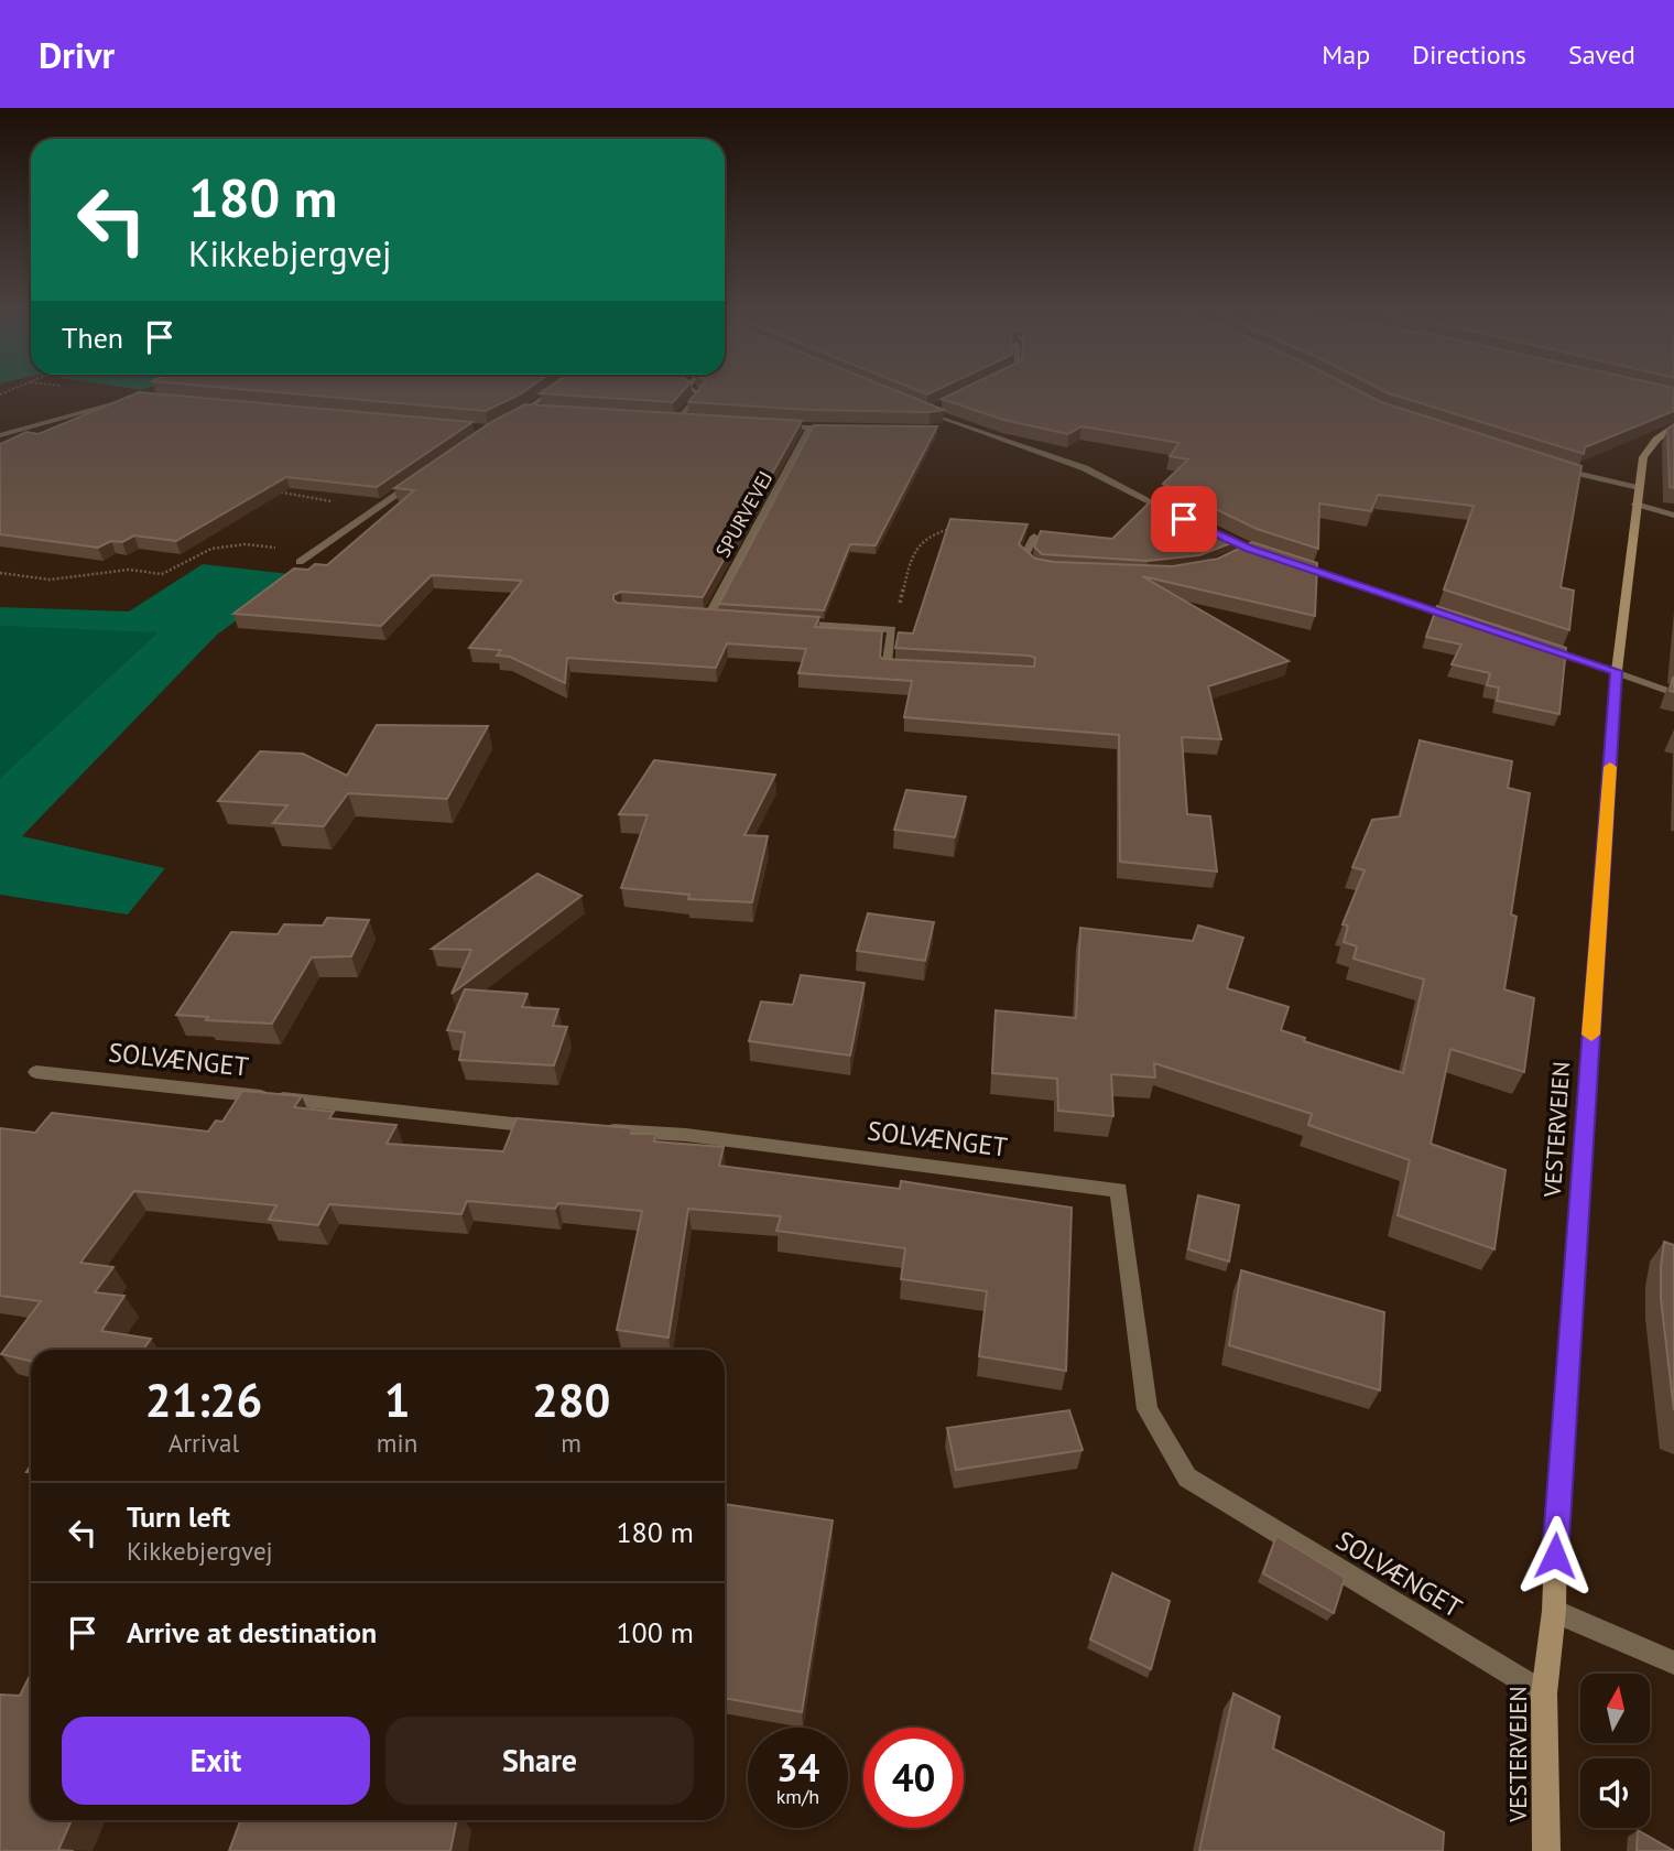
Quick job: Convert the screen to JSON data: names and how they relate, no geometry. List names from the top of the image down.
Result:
{
  "streets": {
    "street": ["SPURVEVEJ", "SOLVÆNGET", "VESTERVEJEN"]
  },
  "crossings": [
    ["SOLVÆNGET", "VESTERVEJEN"]
  ],
  "north": "top",
  "page": {
    "header": "Drivr",
    "nav": ["Map", "Directions", "Saved"],
    "turn": ["180 m", "Kikkebjergvej"],
    "then": "Then",
    "eta": [
      "21:26",
      "Arrival",
      "1",
      "min",
      "280",
      "m"
    ],
    "list": [
      {
        "name": "Turn left",
        "note": "Kikkebjergvej",
        "value": "180 m"
      },
      {
        "name": "Arrive at destination",
        "value": "100 m"
      }
    ],
    "buttons": ["Exit", "Share"],
    "speed": "34 km/h",
    "limit": "40"
  }
}
